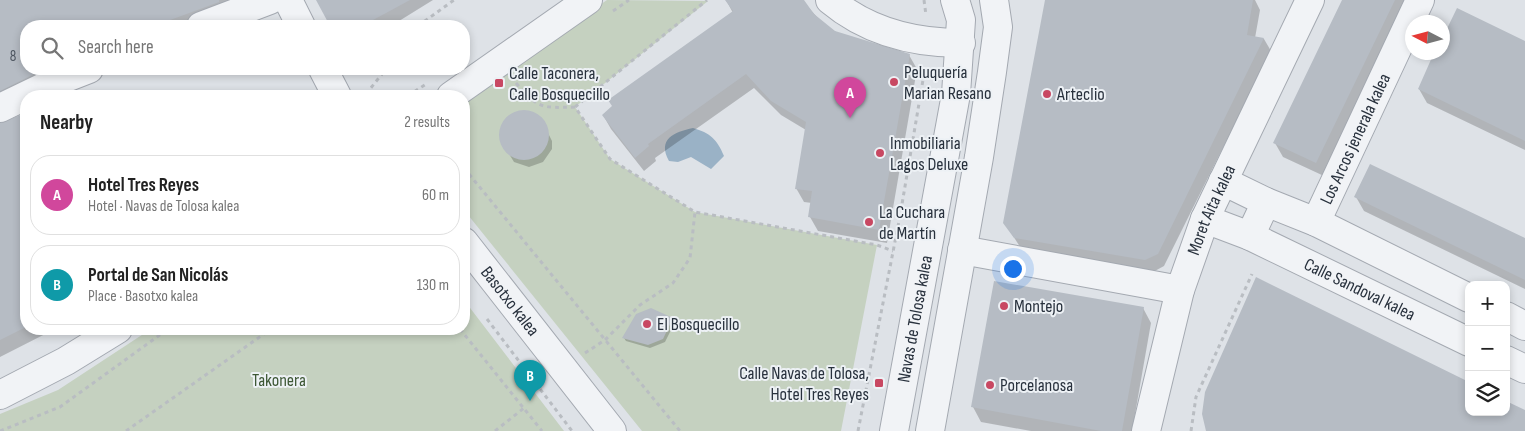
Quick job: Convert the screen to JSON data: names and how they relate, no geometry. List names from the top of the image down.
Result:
{
  "streets": {
    "street": [
      "Los Arcos jenerala kalea",
      "Moret Aita kalea",
      "Calle Sandoval kalea",
      "Basotxo kalea",
      "Navas de Tolosa kalea"
    ]
  },
  "crossings": [
    ["Moret Aita kalea", "Calle Sandoval kalea"]
  ],
  "parks": ["Takonera"],
  "places": {
    "other": [
      "Peluquería Marian Resano",
      "Arteclio",
      "Inmobiliaria Lagos Deluxe",
      "La Cuchara de Martín",
      "Montejo",
      "El Bosquecillo",
      "Porcelanosa"
    ],
    "transit": ["Calle Taconera, Calle Bosquecillo", "Calle Navas de Tolosa, Hotel Tres Reyes"]
  },
  "house_numbers": ["8"],
  "north": "left",
  "page": {
    "search": "Search here",
    "pins": ["A", "B"],
    "heading": ["Nearby", "2 results"],
    "list": [
      {
        "mark": "A",
        "name": "Hotel Tres Reyes",
        "note": "Hotel · Navas de Tolosa kalea",
        "value": "60 m"
      },
      {
        "mark": "B",
        "name": "Portal de San Nicolás",
        "note": "Place · Basotxo kalea",
        "value": "130 m"
      }
    ],
    "map_buttons": ["+", "−"]
  }
}
